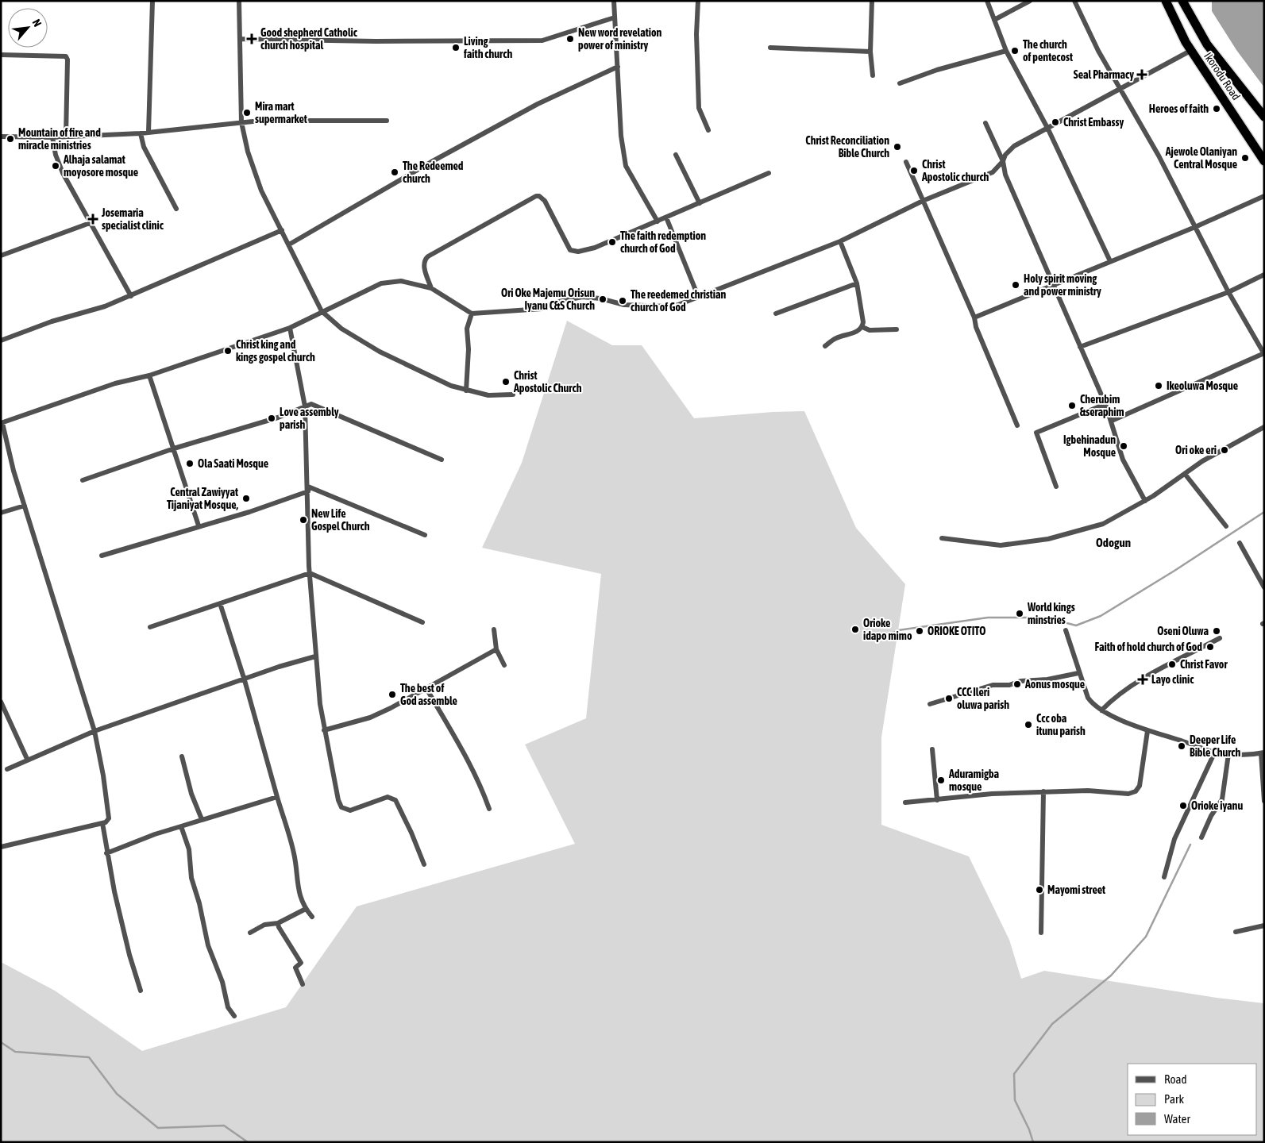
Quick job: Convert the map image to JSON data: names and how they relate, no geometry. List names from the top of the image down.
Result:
{
  "streets": {
    "highway": ["Ikorodu Road"]
  },
  "districts": ["Odogun"],
  "places": {
    "health": [
      "Good shepherd Catholic church hospital",
      "Seal Pharmacy",
      "Josemaria specialist clinic",
      "Layo clinic"
    ],
    "other": [
      "New word revelation power of ministry",
      "Living faith church",
      "The church of pentecost",
      "Heroes of faith",
      "Mira mart supermarket",
      "Christ Embassy",
      "Mountain of fire and miracle ministries",
      "Christ Reconciliation Bible Church",
      "Ajewole Olaniyan Central Mosque",
      "Alhaja salamat moyosore mosque",
      "Christ Apostolic church",
      "The Redeemed church",
      "The faith redemption church of God",
      "Holy spirit moving and power ministry",
      "Ori Oke Majemu Orisun Iyanu C&S Church",
      "The reedemed christian church of God",
      "Christ king and kings gospel church",
      "Christ Apostolic Church",
      "Ikeoluwa Mosque",
      "Cherubim &seraphim",
      "Love assembly parish",
      "Igbehinadun Mosque",
      "Ori oke eri",
      "Ola Saati Mosque",
      "Central Zawiyyat Tijaniyat Mosque,",
      "New Life Gospel Church",
      "World kings minstries",
      "Orioke idapo mimo",
      "ORIOKE OTITO",
      "Oseni Oluwa",
      "Faith of hold church of God",
      "Christ Favor",
      "Aonus mosque",
      "The best of God assemble",
      "CCC Ileri oluwa parish",
      "Ccc oba itunu parish",
      "Deeper Life Bible Church",
      "Aduramigba mosque",
      "Orioke iyanu",
      "Mayomi street"
    ]
  },
  "legend": ["Road", "Park", "Water"],
  "north": "top right"
}
